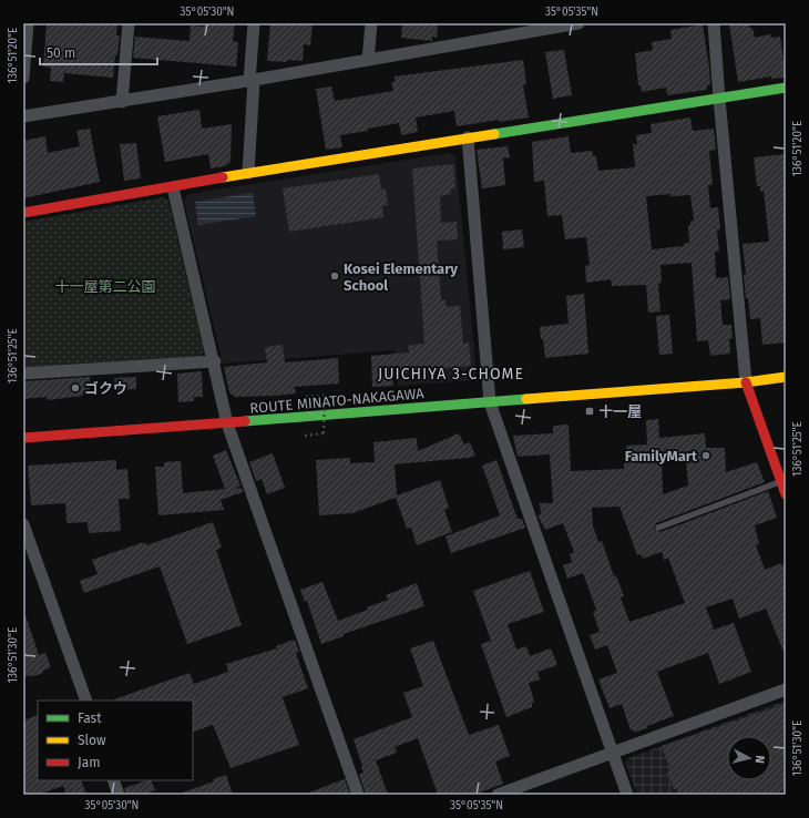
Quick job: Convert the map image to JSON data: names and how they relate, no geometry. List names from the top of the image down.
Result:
{
  "streets": {
    "street": ["ROUTE MINATO-NAKAGAWA"]
  },
  "districts": ["JUICHIYA 3-CHOME"],
  "parks": ["十一屋第二公園"],
  "places": {
    "other": ["Kosei Elementary School", "ゴクウ", "FamilyMart"],
    "transit": ["十一屋"]
  },
  "legend": ["Fast", "Slow", "Jam"],
  "scale_bar": "50 m",
  "north": "right",
  "coordinates": [
    "35°05'30\"N",
    "35°05'35\"N",
    "136°51'20\"E",
    "136°51'25\"E",
    "136°51'30\"E"
  ]
}
